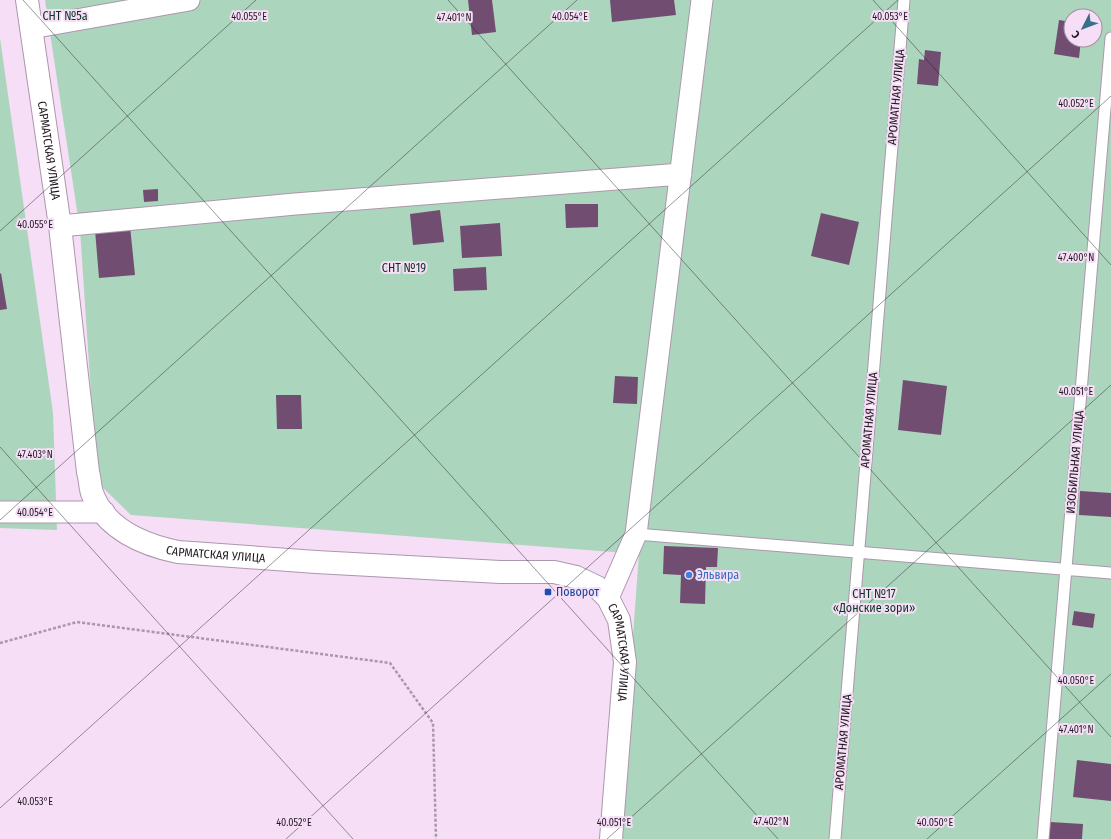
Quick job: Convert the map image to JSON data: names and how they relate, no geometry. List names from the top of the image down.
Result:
{
  "streets": {
    "main road": ["САРМАТСКАЯ УЛИЦА"],
    "lane": ["АРОМАТНАЯ УЛИЦА", "ИЗОБИЛЬНАЯ УЛИЦА"]
  },
  "parks": ["СНТ №5а", "СНТ №19", "СНТ №17 «Донские зори»"],
  "places": {
    "other": ["Эльвира"],
    "transit": ["Поворот"]
  },
  "north": "bottom left",
  "coordinates": [
    "40.055°E",
    "40.054°E",
    "40.053°E",
    "47.401°N",
    "40.052°E",
    "47.400°N",
    "40.051°E",
    "47.403°N",
    "40.050°E",
    "47.402°N"
  ]
}
